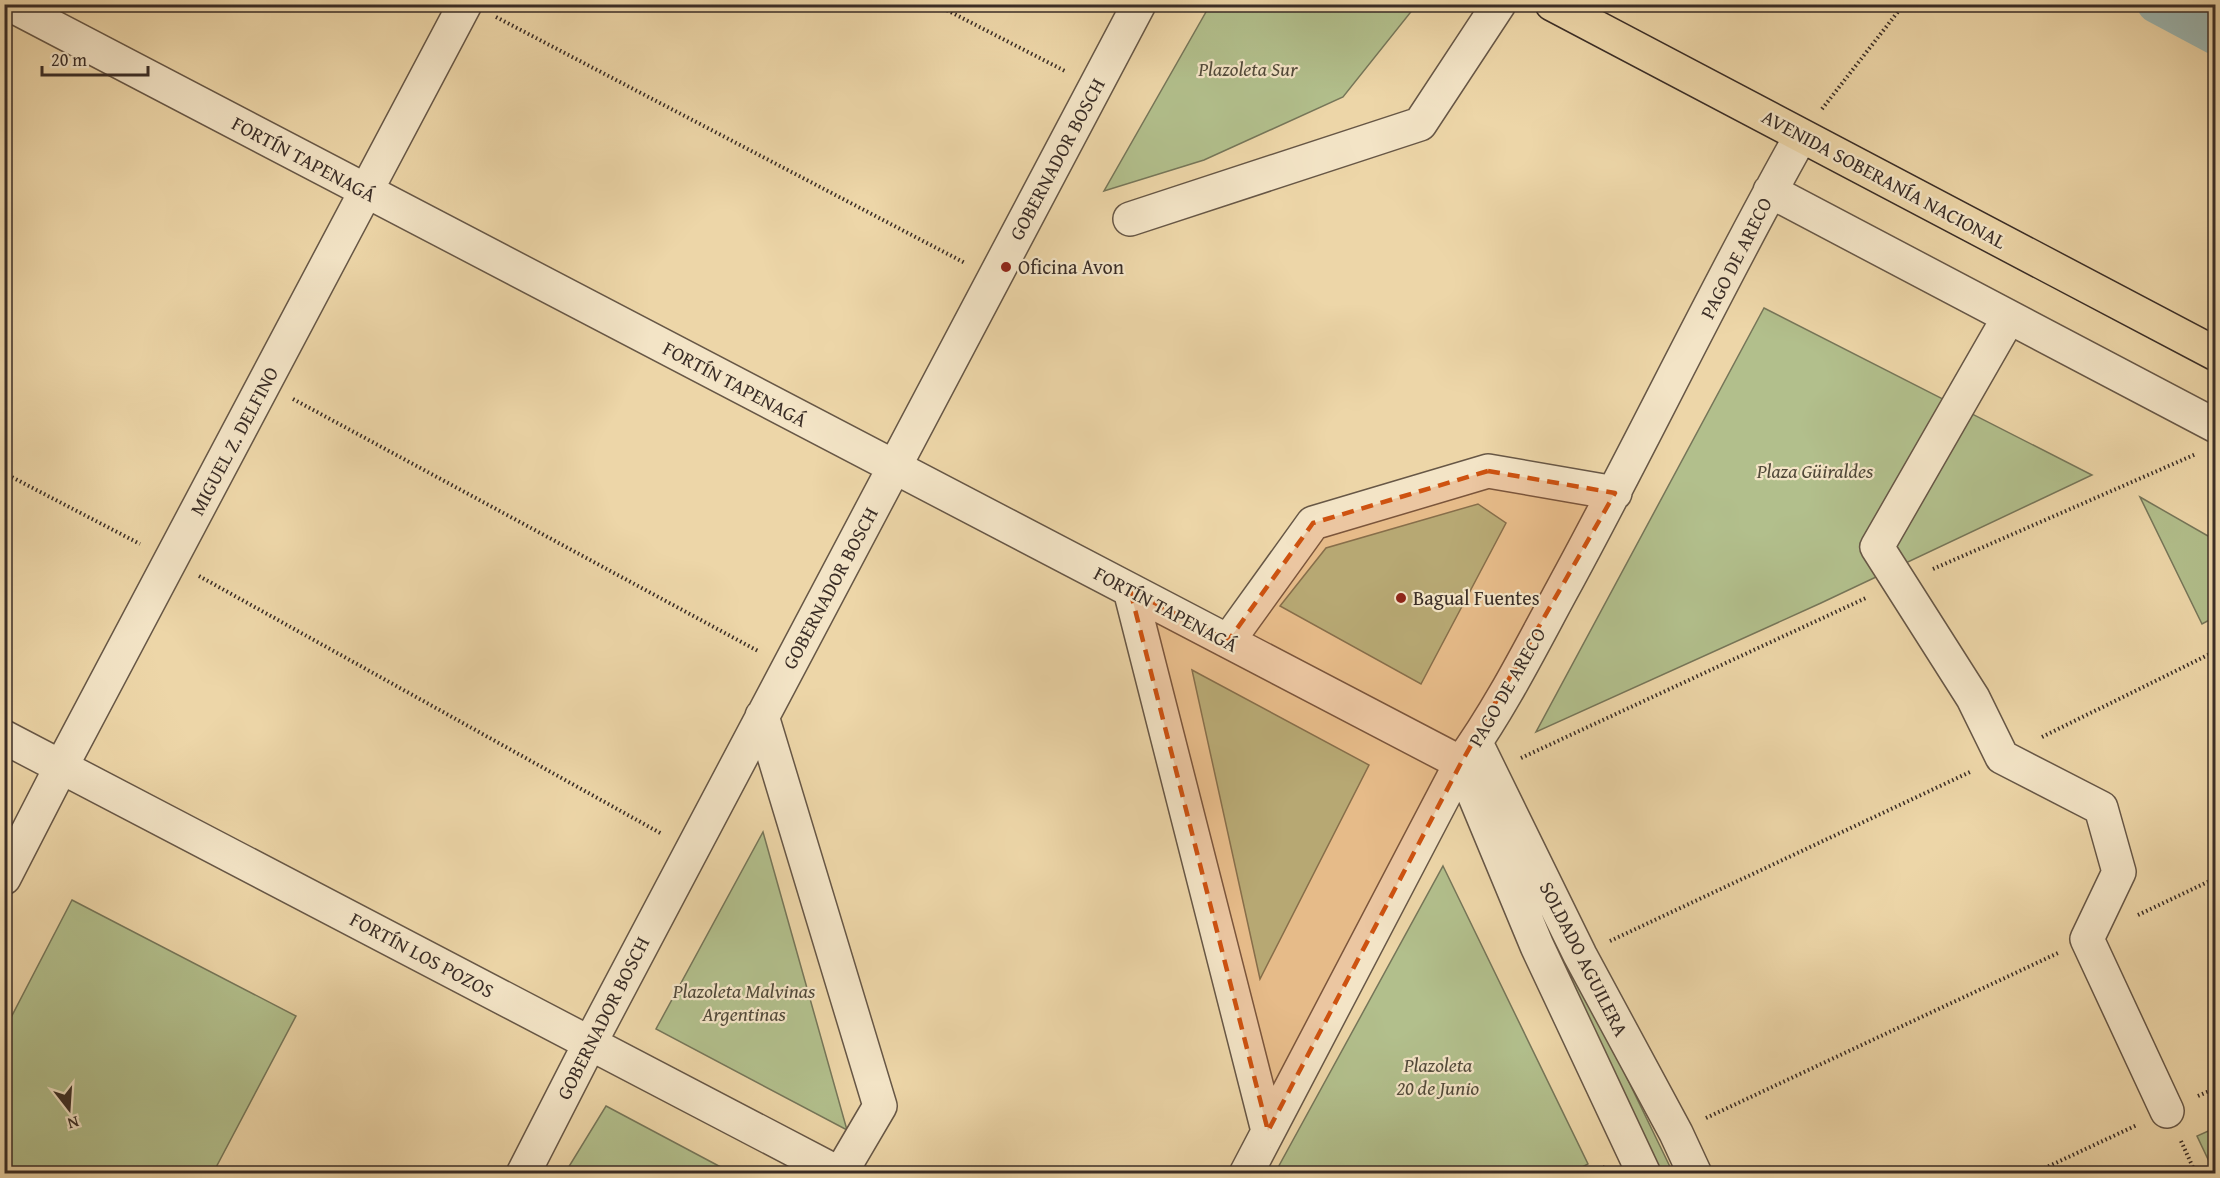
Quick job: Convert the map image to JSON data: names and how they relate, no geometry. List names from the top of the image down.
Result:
{
  "streets": {
    "main road": ["AVENIDA SOBERANÍA NACIONAL"],
    "street": [
      "FORTÍN TAPENAGÁ",
      "GOBERNADOR BOSCH",
      "PAGO DE ARECO",
      "MIGUEL Z. DELFINO",
      "FORTÍN LOS POZOS",
      "SOLDADO AGUILERA"
    ]
  },
  "crossings": [
    ["FORTÍN TAPENAGÁ", "GOBERNADOR BOSCH"],
    ["FORTÍN TAPENAGÁ", "PAGO DE ARECO"],
    ["FORTÍN TAPENAGÁ", "MIGUEL Z. DELFINO"],
    ["FORTÍN TAPENAGÁ", "SOLDADO AGUILERA"],
    ["GOBERNADOR BOSCH", "FORTÍN LOS POZOS"],
    ["AVENIDA SOBERANÍA NACIONAL", "PAGO DE ARECO"],
    ["PAGO DE ARECO", "SOLDADO AGUILERA"],
    ["MIGUEL Z. DELFINO", "FORTÍN LOS POZOS"]
  ],
  "parks": [
    "Plazoleta Sur",
    "Plaza Güiraldes",
    "Plazoleta Malvinas Argentinas",
    "Plazoleta 20 de Junio"
  ],
  "places": ["Oficina Avon", "Bagual Fuentes"],
  "scale_bar": "20 m",
  "north": "bottom"
}
